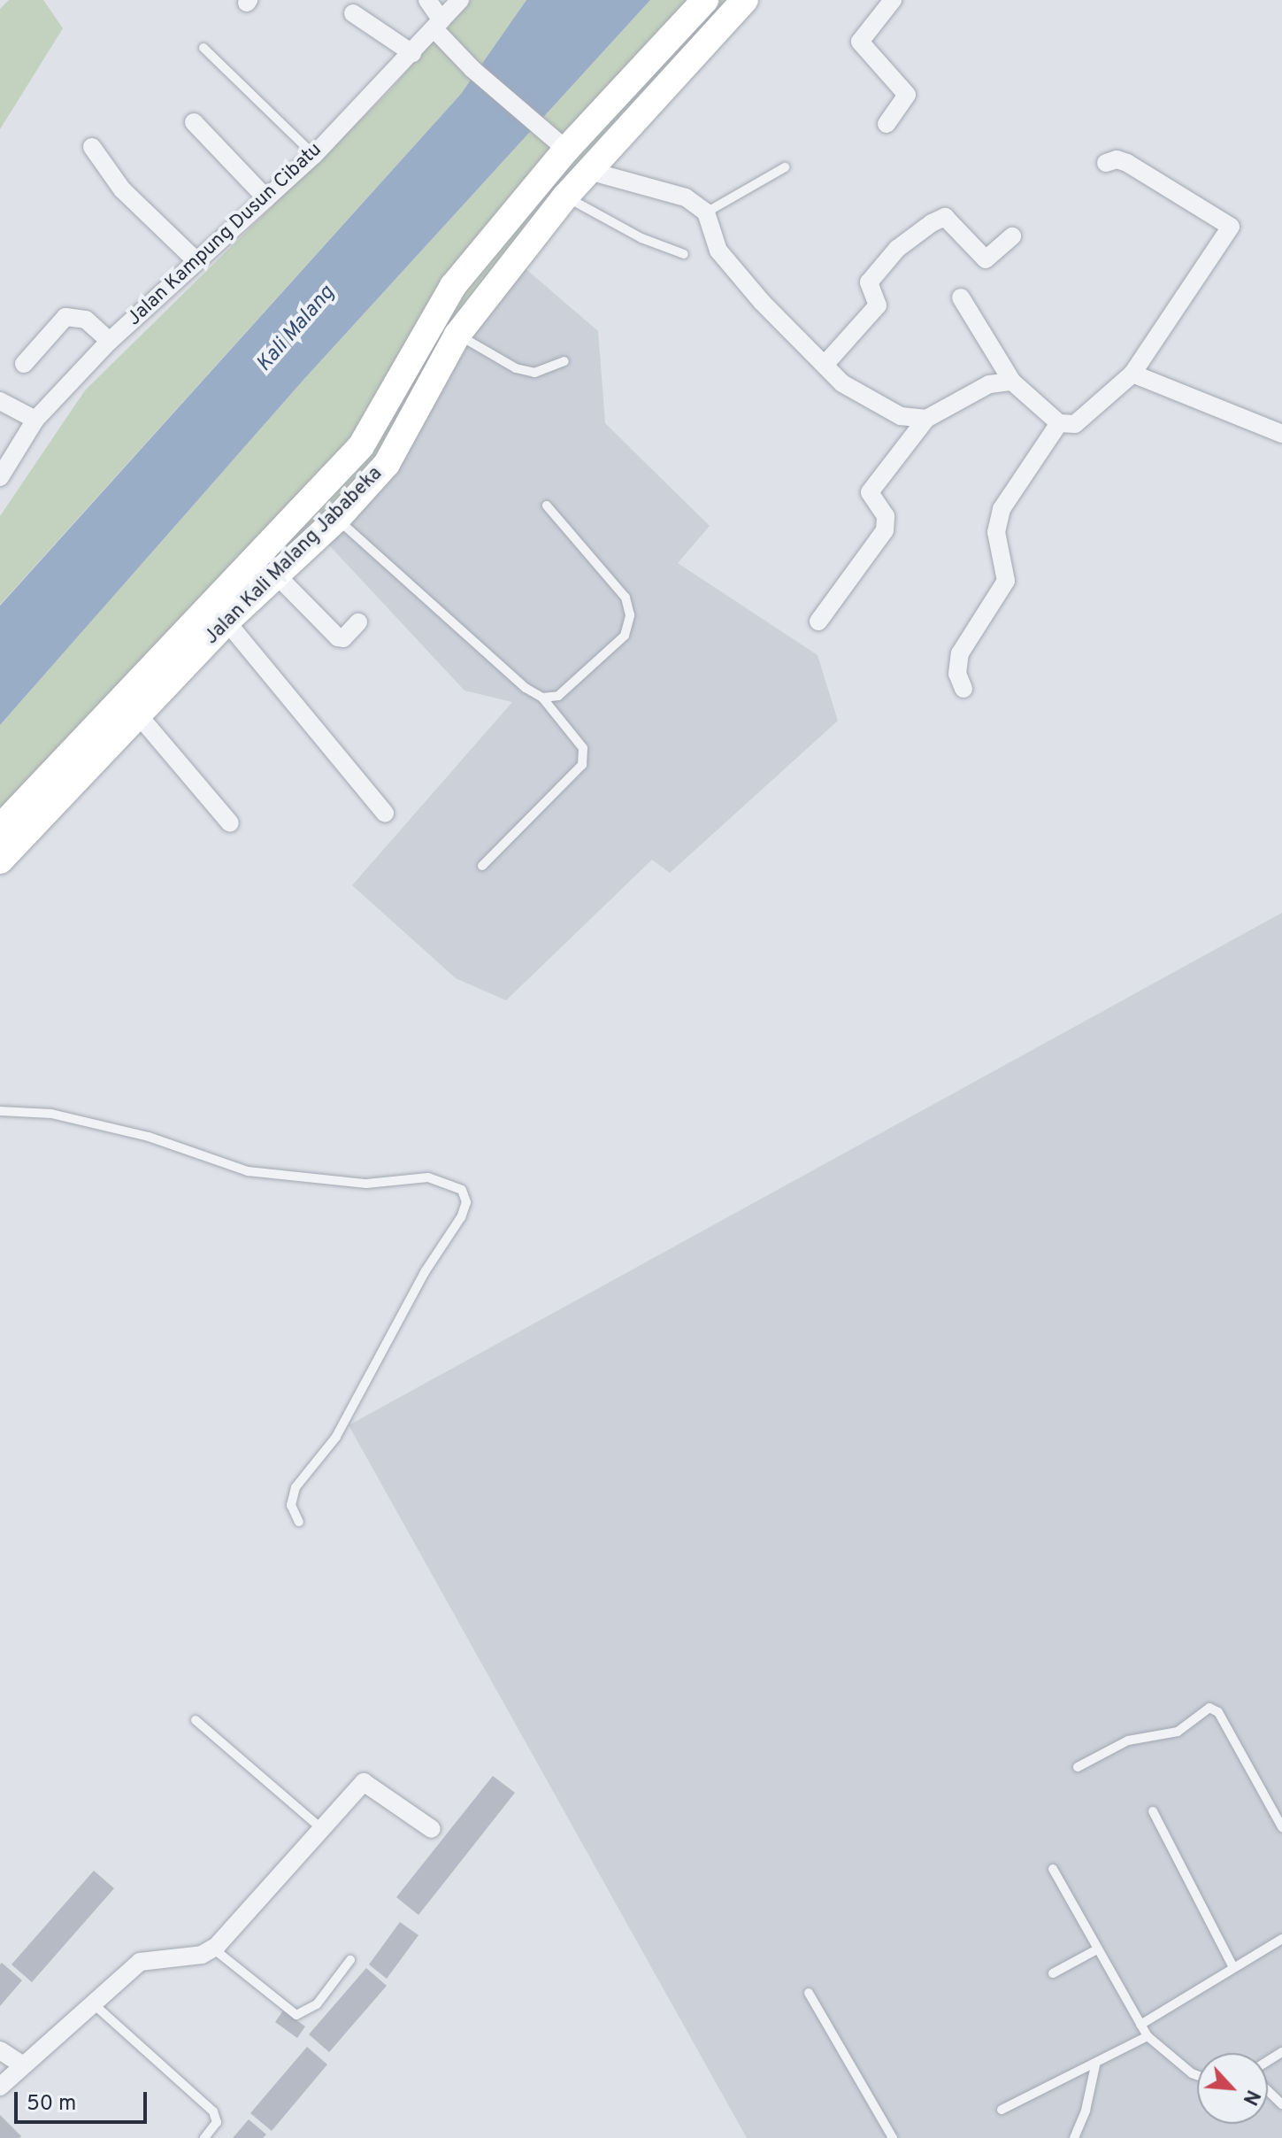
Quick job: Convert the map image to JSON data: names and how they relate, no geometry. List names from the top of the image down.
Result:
{
  "streets": {
    "main road": ["Jalan Kali Malang Jababeka"],
    "street": ["Jalan Kampung Dusun Cibatu"]
  },
  "water": ["Kali Malang"],
  "scale_bar": "50 m",
  "north": "bottom right"
}
